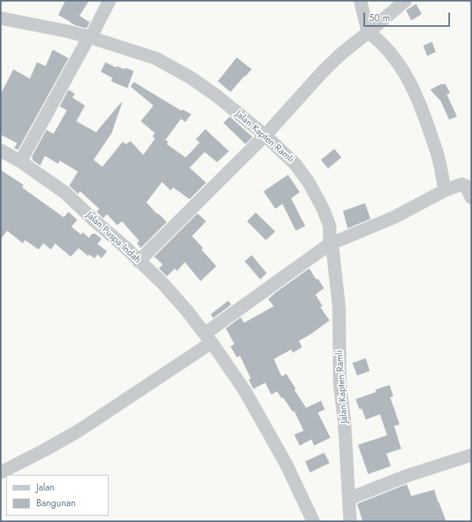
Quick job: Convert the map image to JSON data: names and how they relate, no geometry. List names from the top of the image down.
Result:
{
  "streets": {
    "street": ["Jalan Kapten Ramli", "Jalan Puspa Indah"]
  },
  "legend": ["Jalan", "Bangunan"],
  "scale_bar": "50 m"
}
